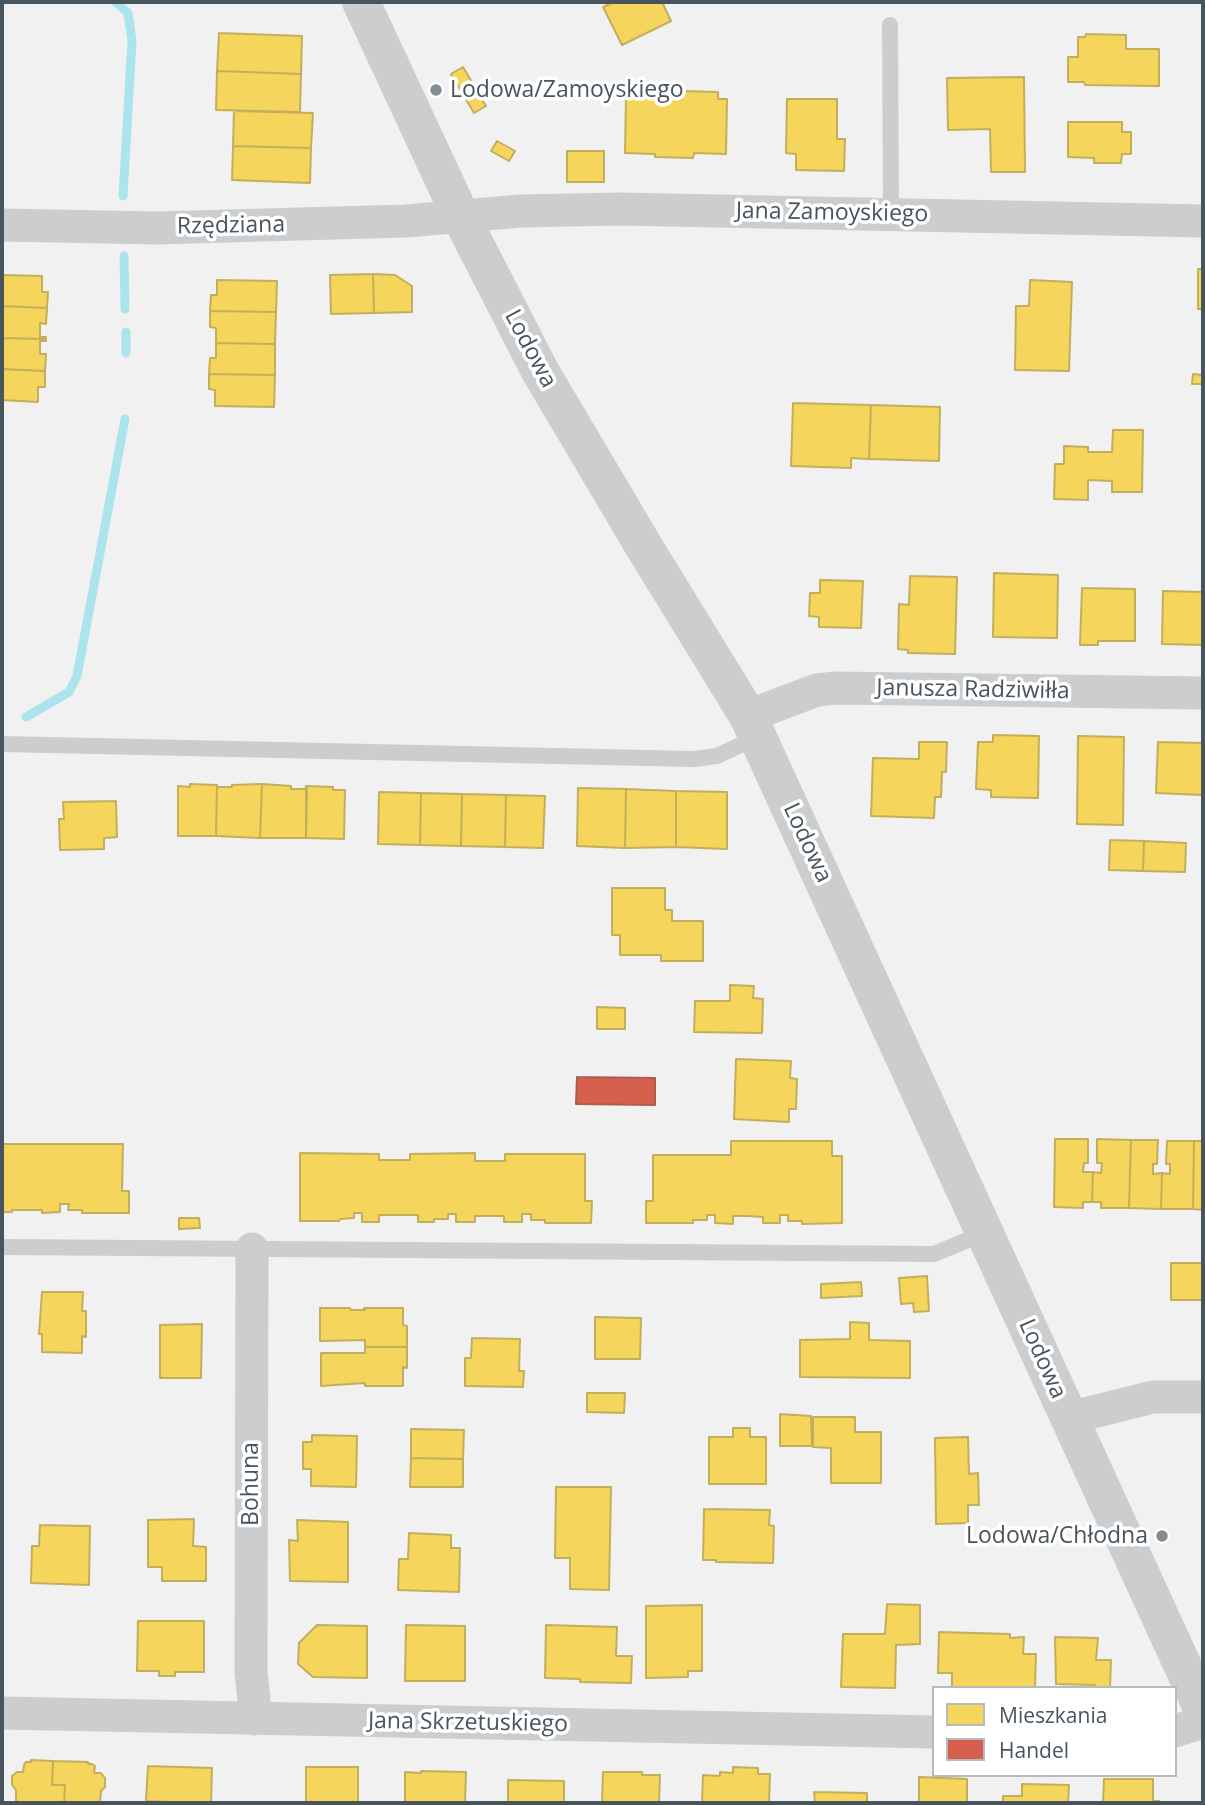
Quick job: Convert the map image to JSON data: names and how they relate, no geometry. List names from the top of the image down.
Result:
{
  "streets": {
    "street": [
      "Jana Zamoyskiego",
      "Rzędziana",
      "Lodowa",
      "Janusza Radziwiłła",
      "Bohuna",
      "Jana Skrzetuskiego"
    ]
  },
  "crossings": [
    ["Jana Zamoyskiego", "Rzędziana"],
    ["Jana Zamoyskiego", "Lodowa"],
    ["Rzędziana", "Lodowa"],
    ["Lodowa", "Janusza Radziwiłła"],
    ["Bohuna", "Jana Skrzetuskiego"]
  ],
  "places": ["Lodowa/Zamoyskiego", "Lodowa/Chłodna"],
  "legend": ["Mieszkania", "Handel"]
}
